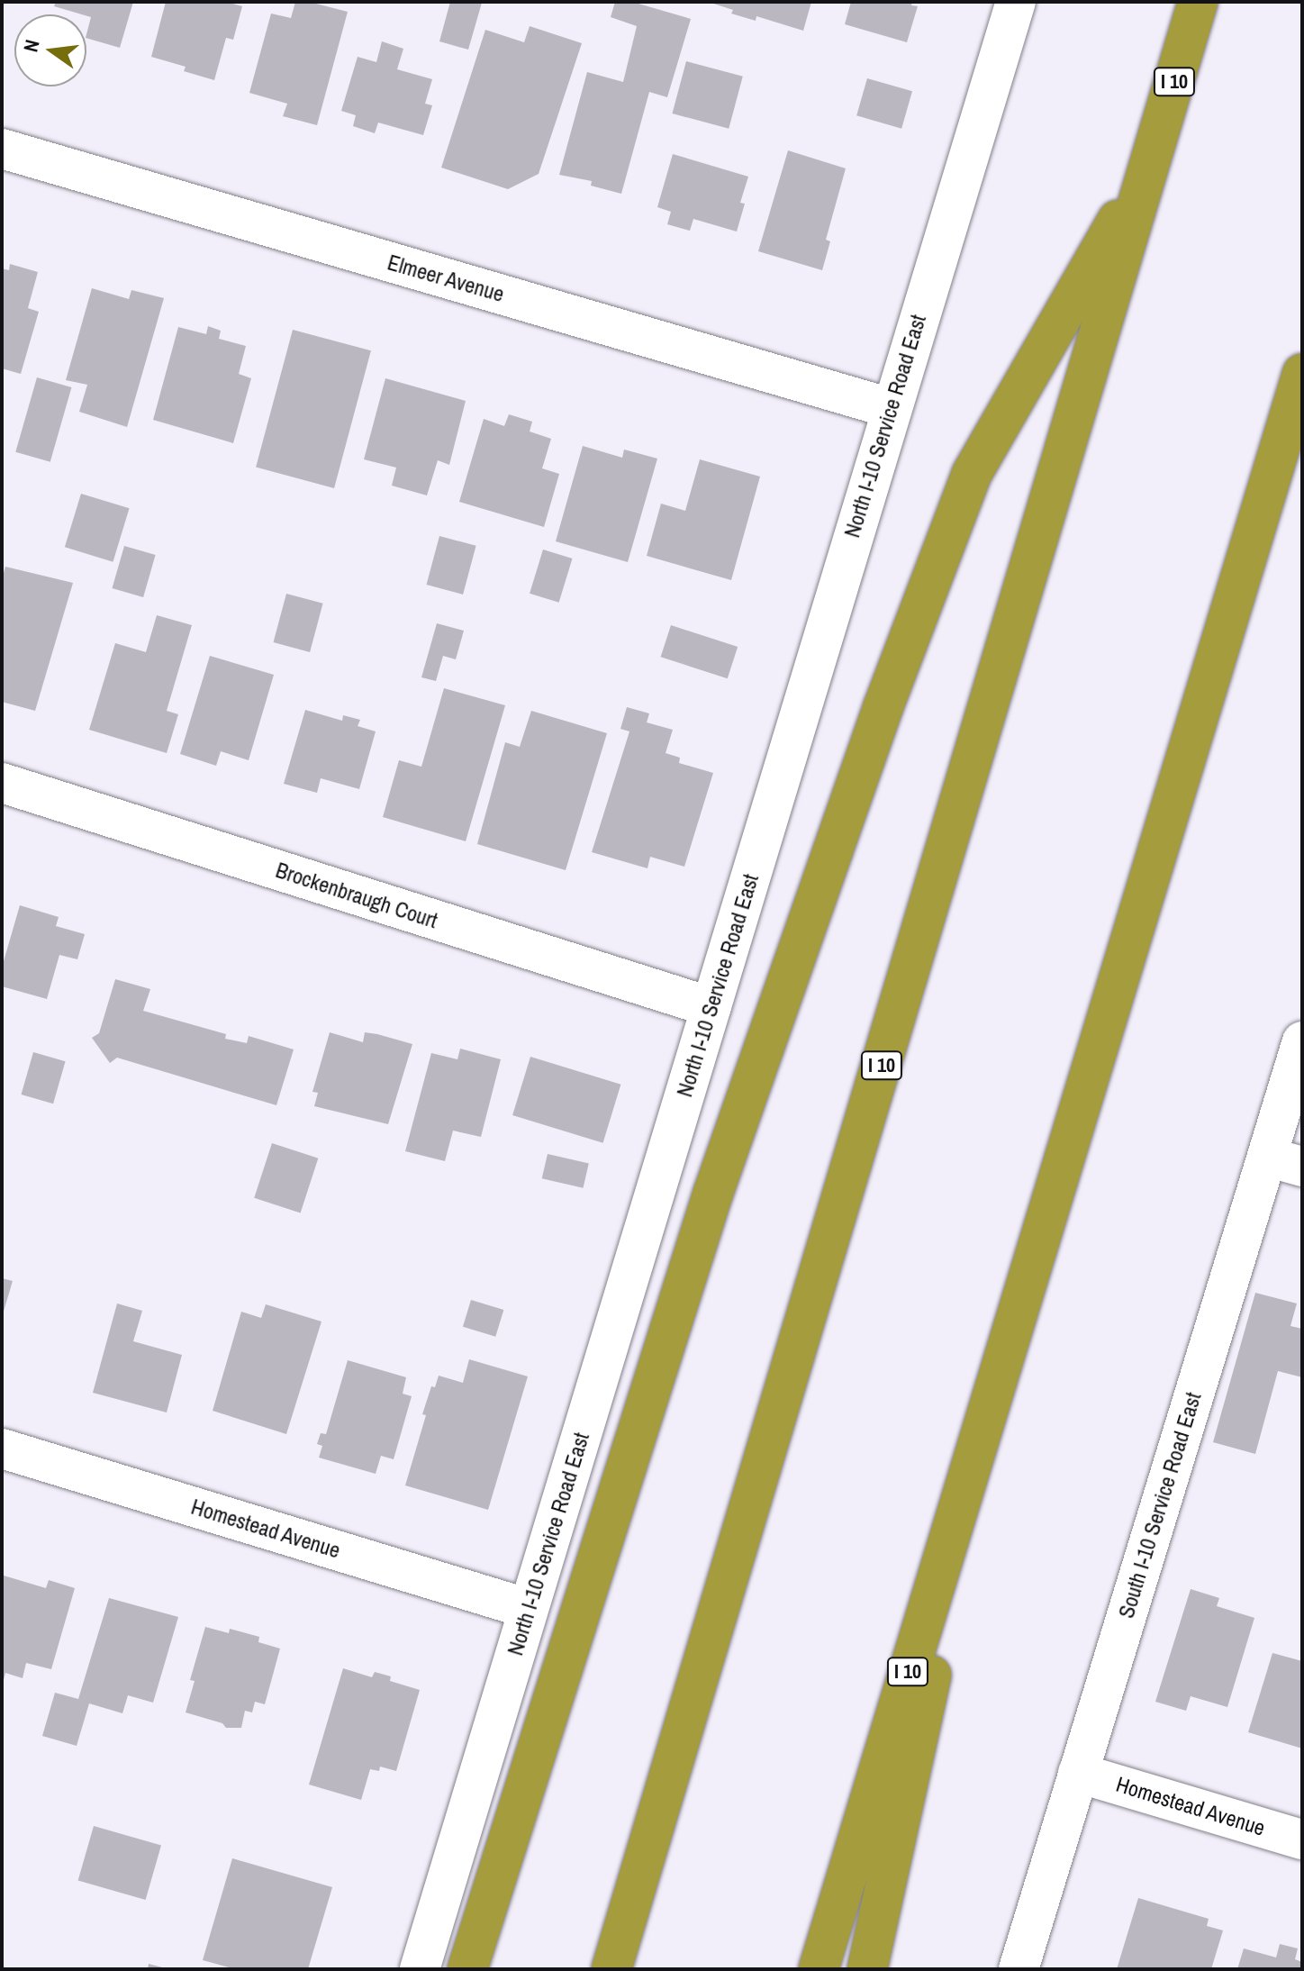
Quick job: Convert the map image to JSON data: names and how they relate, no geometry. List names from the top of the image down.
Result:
{
  "streets": {
    "highway": ["I 10"],
    "street": [
      "Elmeer Avenue",
      "North I-10 Service Road East",
      "Brockenbraugh Court",
      "South I-10 Service Road East",
      "Homestead Avenue"
    ]
  },
  "crossings": [
    ["Elmeer Avenue", "North I-10 Service Road East"],
    ["North I-10 Service Road East", "Brockenbraugh Court"],
    ["North I-10 Service Road East", "Homestead Avenue"],
    ["South I-10 Service Road East", "Homestead Avenue"]
  ],
  "north": "left"
}
